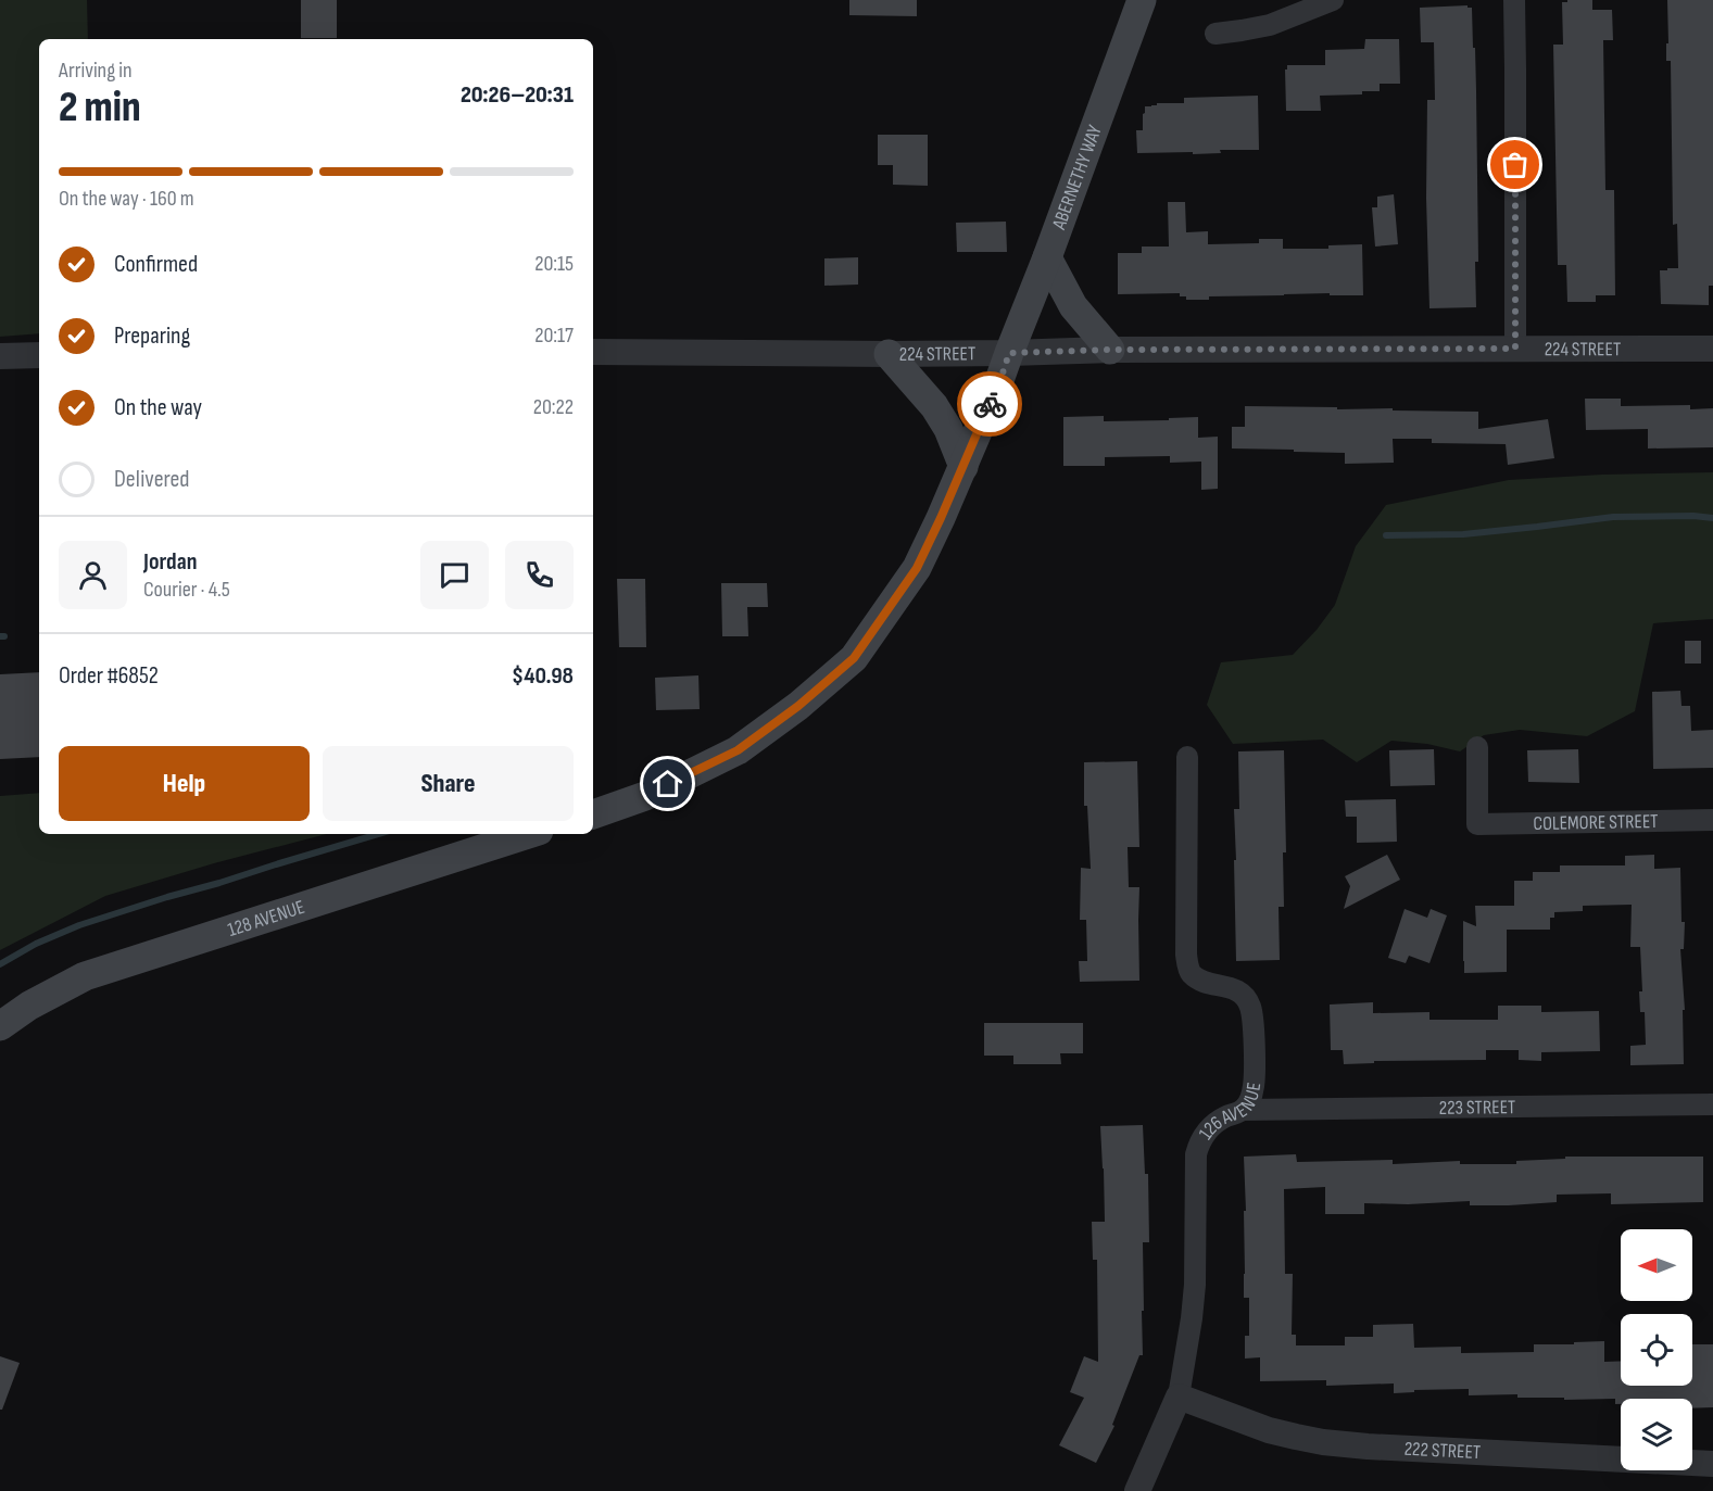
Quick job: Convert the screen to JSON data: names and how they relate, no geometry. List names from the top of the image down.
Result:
{
  "streets": {
    "main road": ["ABERNETHY WAY", "128 AVENUE"],
    "street": [
      "224 STREET",
      "COLEMORE STREET",
      "223 STREET",
      "126 AVENUE",
      "222 STREET"
    ]
  },
  "crossings": [
    ["ABERNETHY WAY", "224 STREET"],
    ["223 STREET", "126 AVENUE"],
    ["126 AVENUE", "222 STREET"]
  ],
  "north": "left",
  "page": {
    "heading": ["2 min", "Arriving in", "20:26–20:31"],
    "panel": [
      "Jordan",
      "Courier · 4.5",
      "Order #6852",
      "$40.98"
    ],
    "bar": "On the way · 160 m",
    "list": [
      ["Confirmed", "20:15"],
      ["Preparing", "20:17"],
      ["On the way", "20:22"],
      "Delivered"
    ],
    "buttons": ["Help", "Share"]
  }
}
